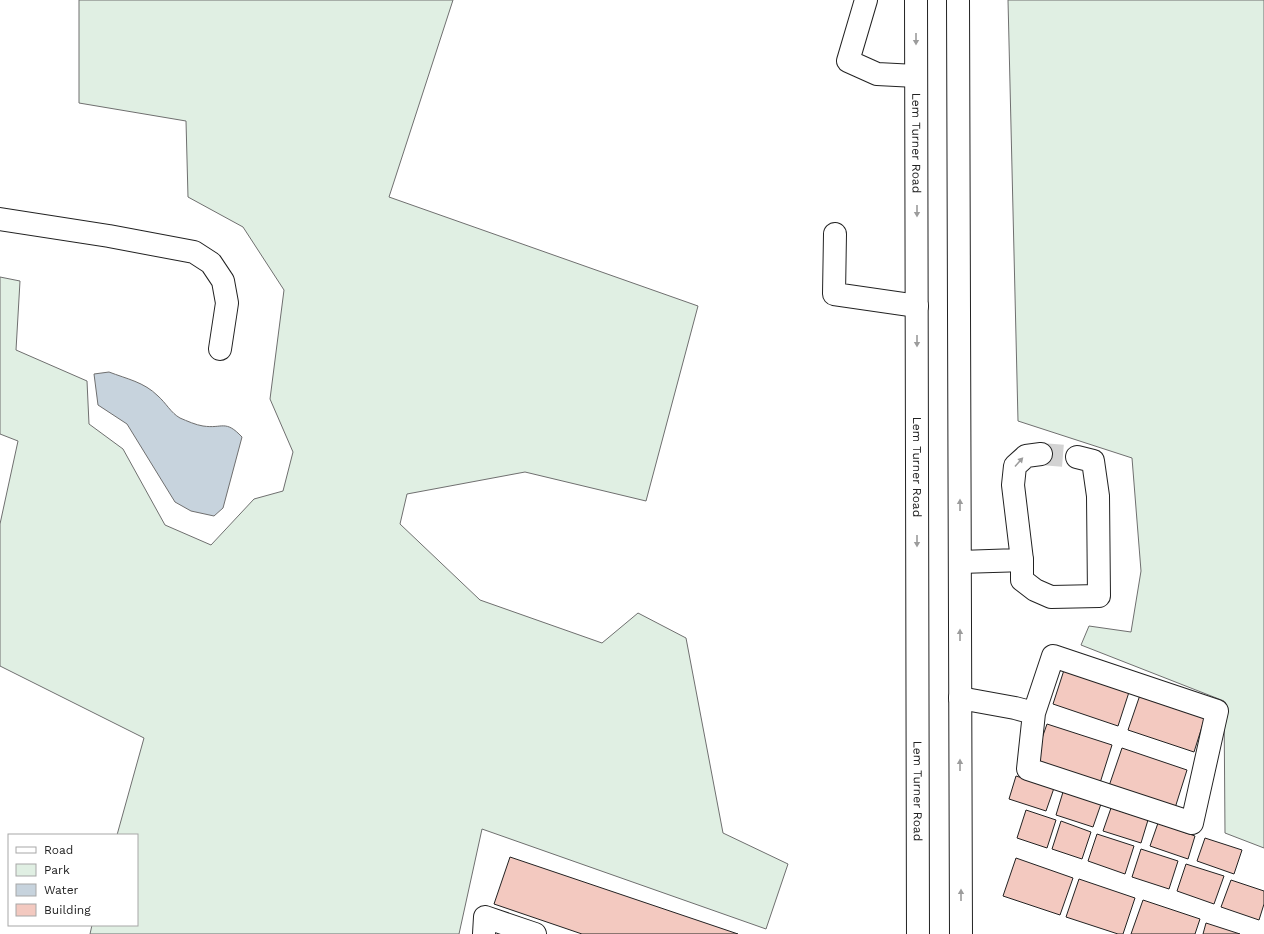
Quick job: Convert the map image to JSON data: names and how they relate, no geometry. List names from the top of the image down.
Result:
{
  "streets": {
    "main road": ["Lem Turner Road"]
  },
  "legend": [
    "Road",
    "Park",
    "Water",
    "Building"
  ]
}
